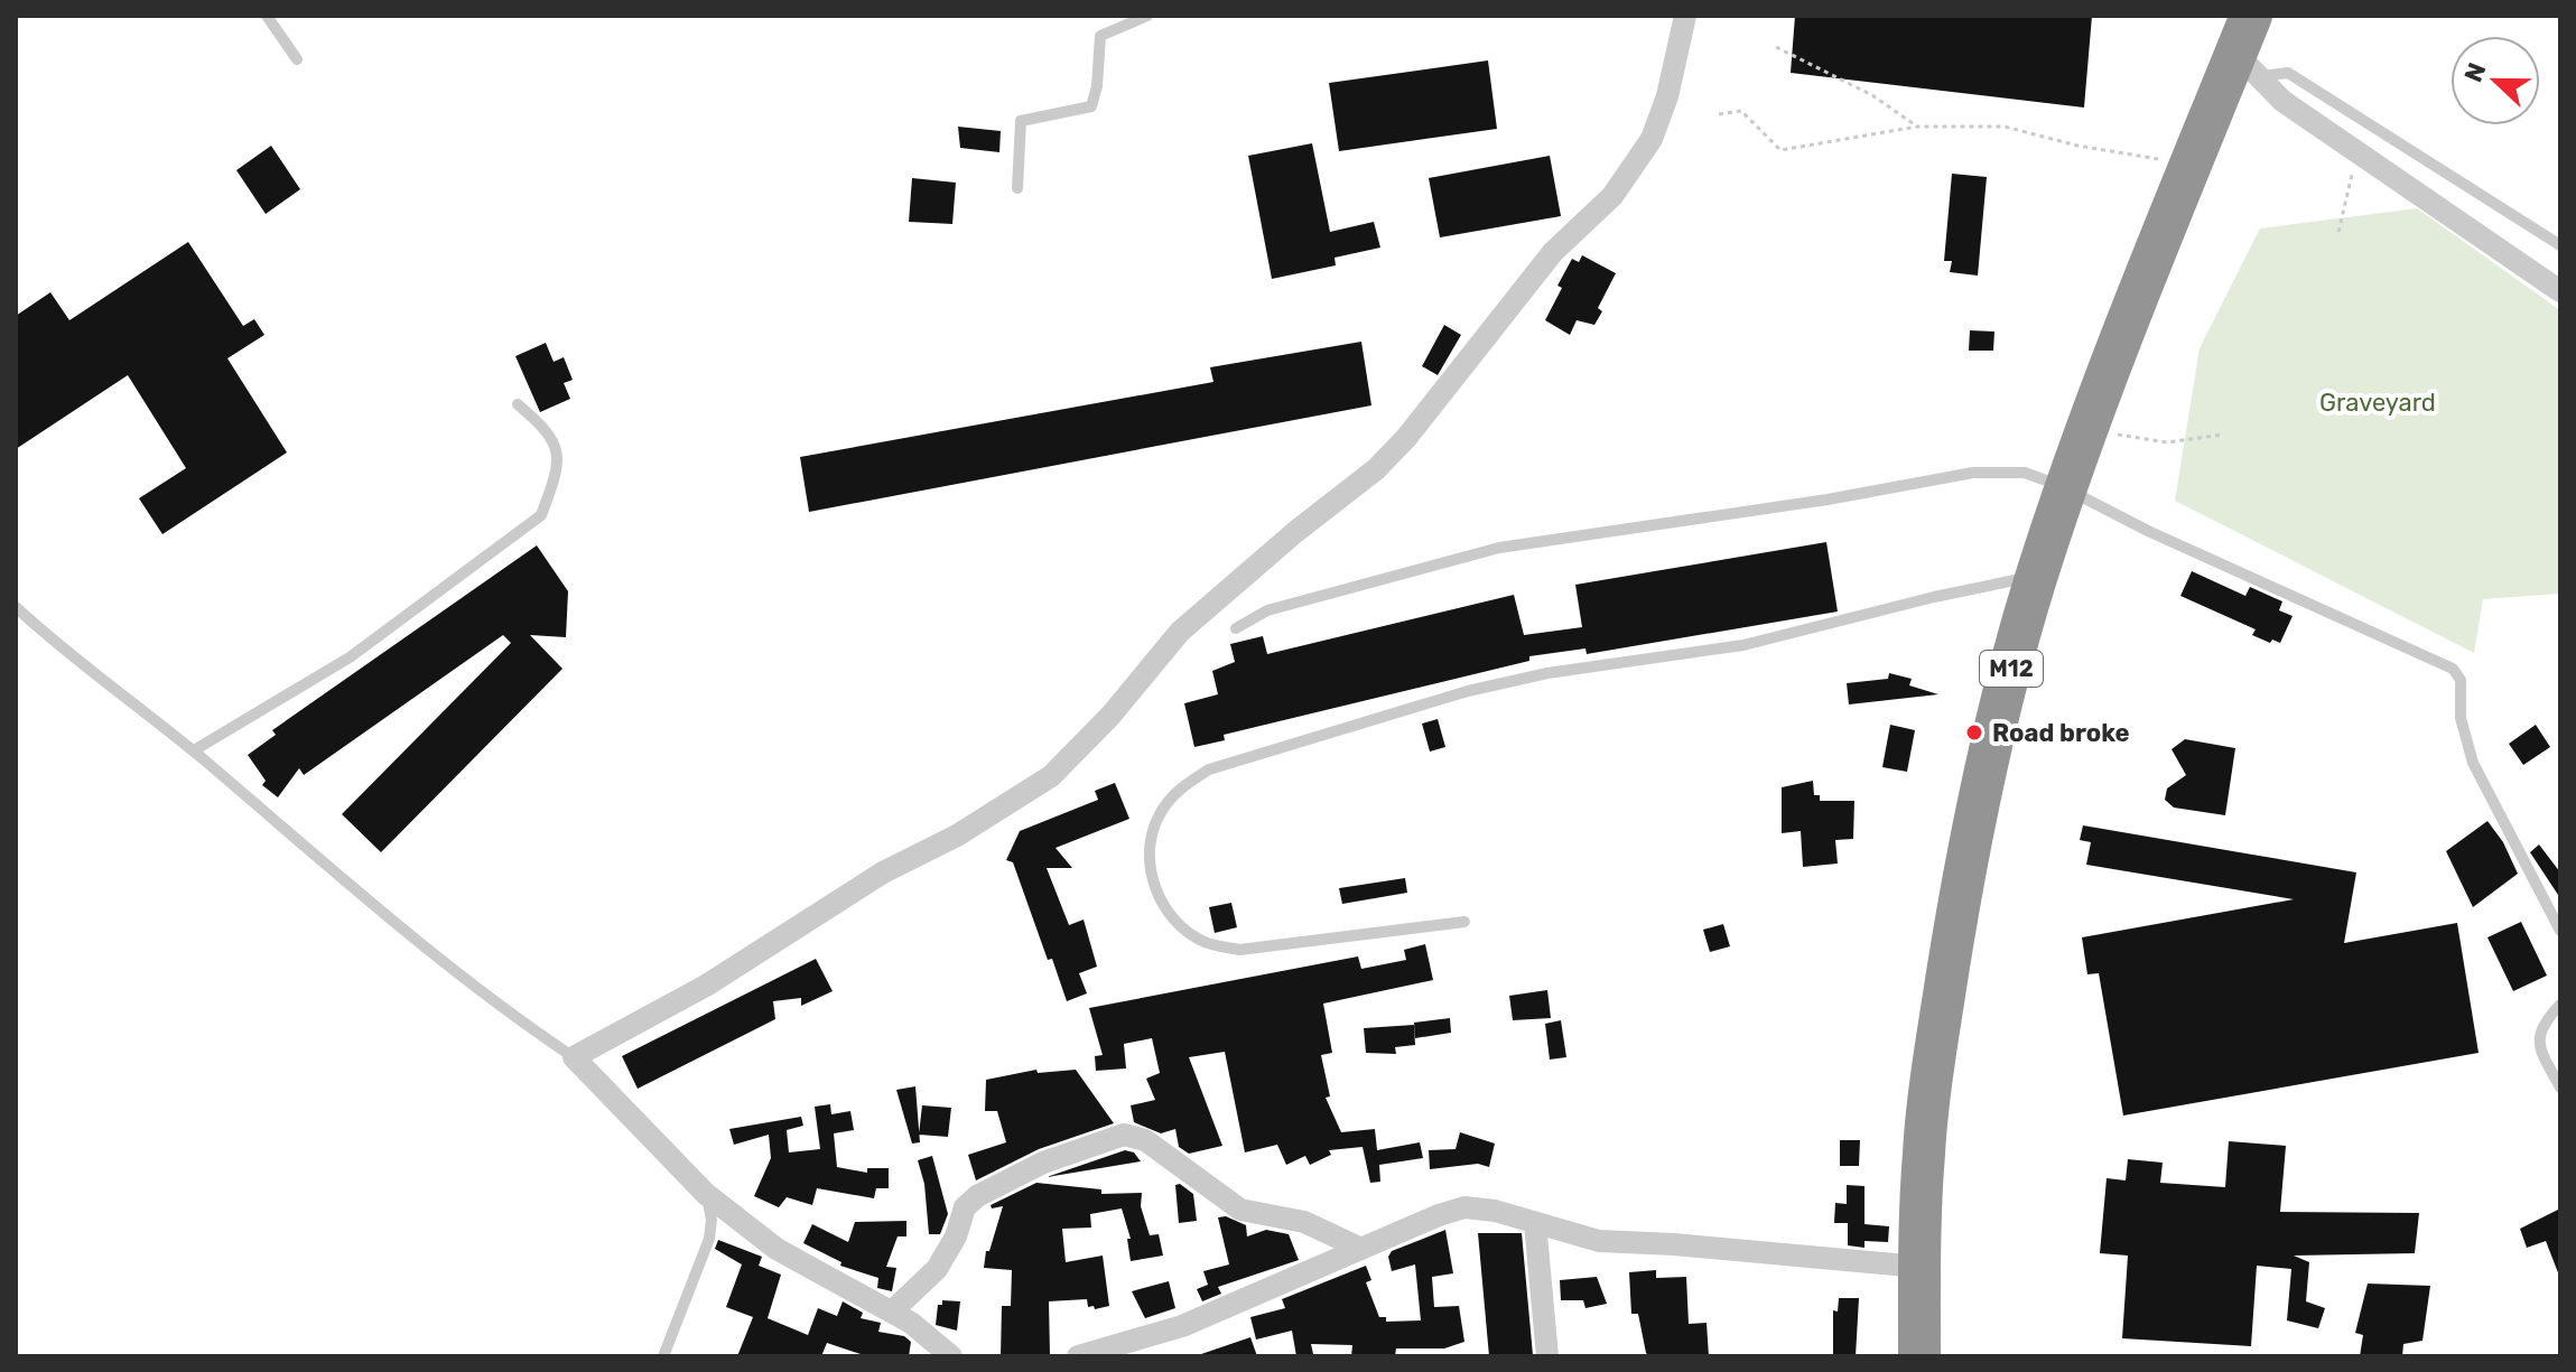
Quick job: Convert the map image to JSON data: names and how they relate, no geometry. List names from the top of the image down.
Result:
{
  "streets": {
    "highway": ["M12"]
  },
  "parks": ["Graveyard"],
  "places": ["Road broke"],
  "north": "left"
}
